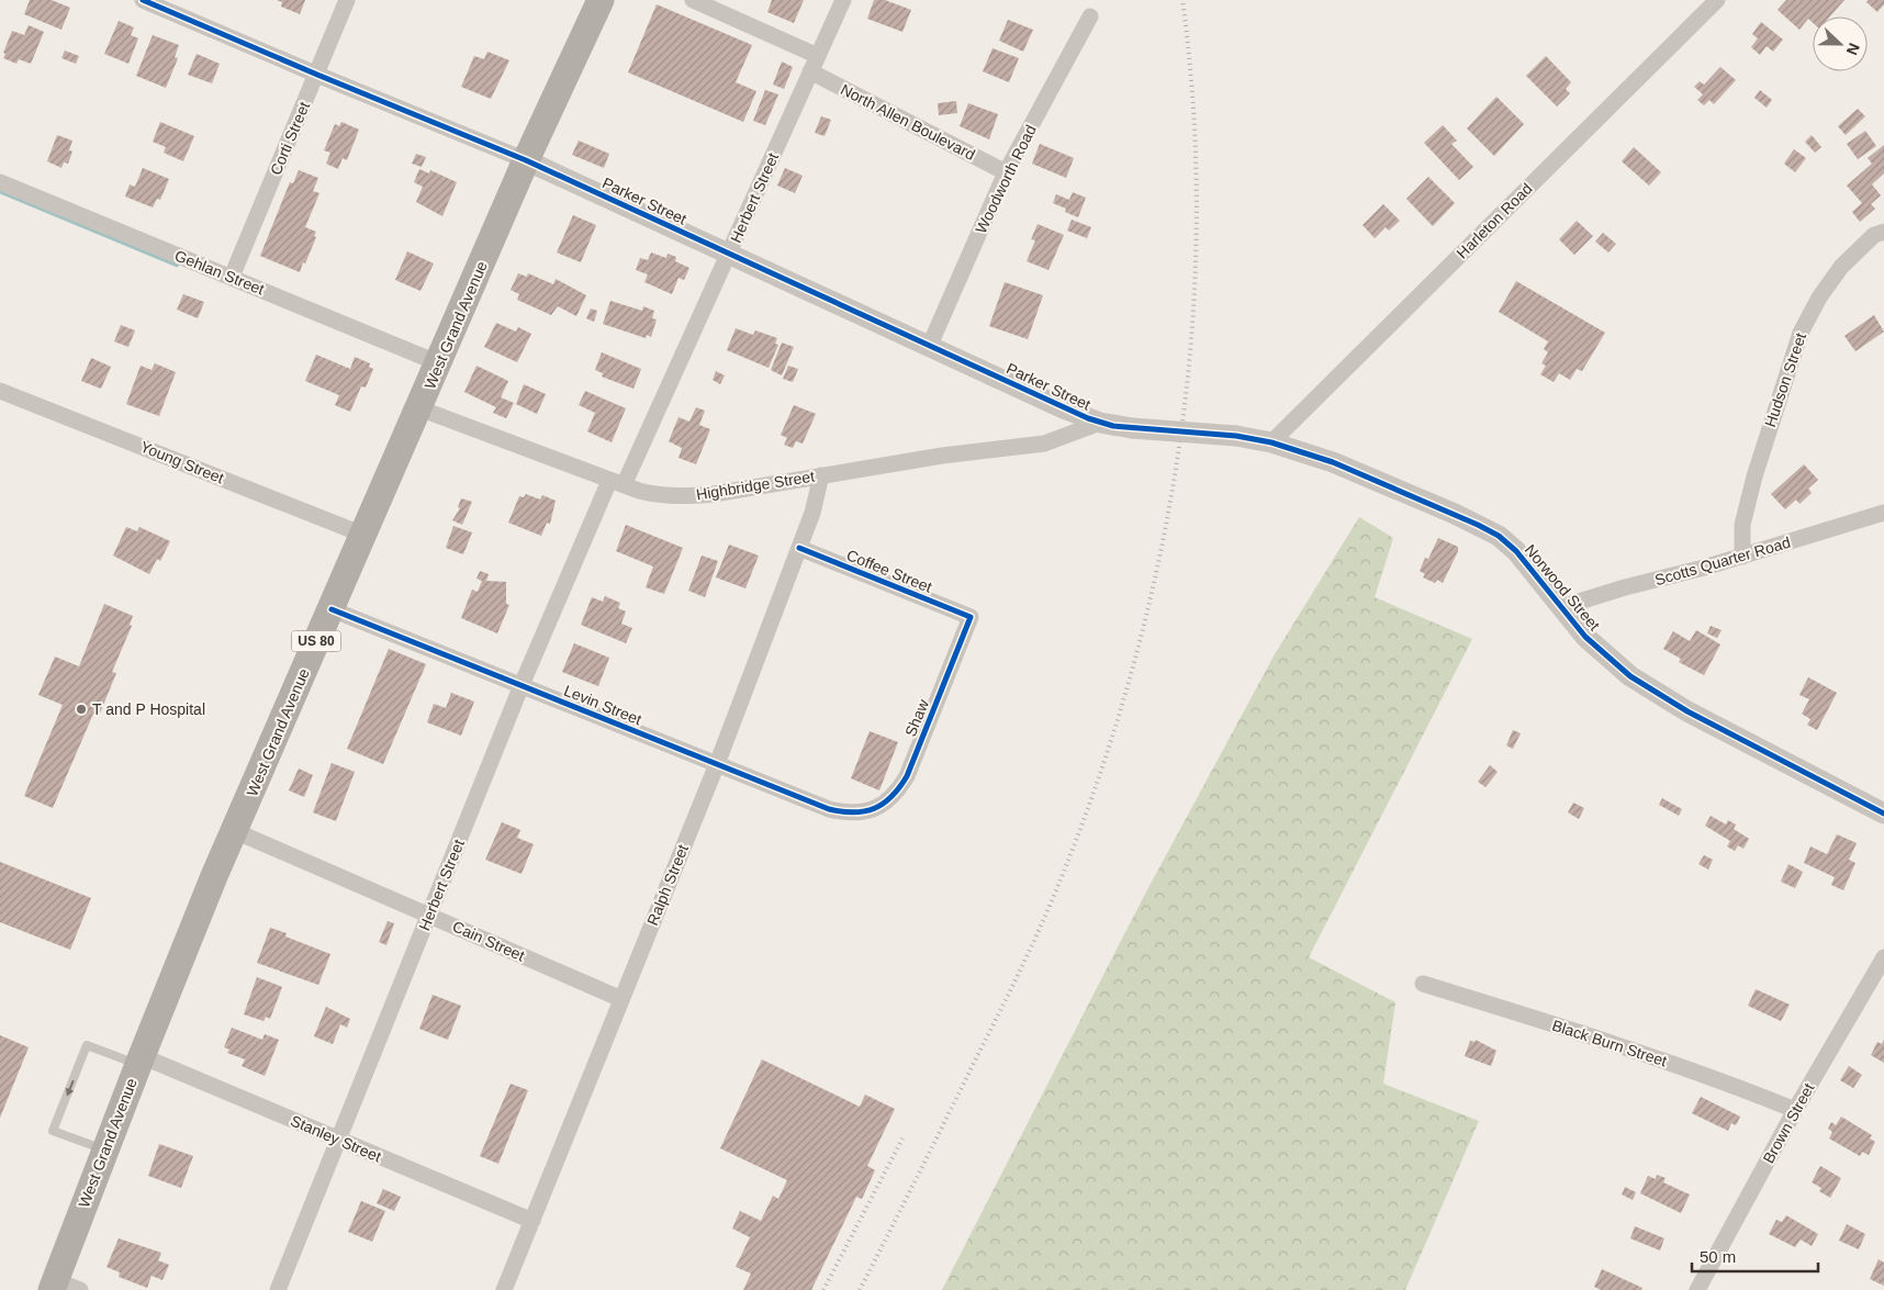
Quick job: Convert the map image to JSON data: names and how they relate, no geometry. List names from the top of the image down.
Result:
{
  "streets": {
    "highway": ["West Grand Avenue", "US 80"],
    "street": [
      "North Allen Boulevard",
      "Corti Street",
      "Woodworth Road",
      "Herbert Street",
      "Parker Street",
      "Harleton Road",
      "Gehlan Street",
      "Hudson Street",
      "Young Street",
      "Highbridge Street",
      "Scotts Quarter Road",
      "Coffee Street",
      "Norwood Street",
      "Levin Street",
      "Shaw",
      "Ralph Street",
      "Cain Street",
      "Black Burn Street",
      "Brown Street",
      "Stanley Street"
    ]
  },
  "crossings": [
    ["North Allen Boulevard", "Woodworth Road"],
    ["North Allen Boulevard", "Herbert Street"],
    ["Corti Street", "Parker Street"],
    ["Corti Street", "Gehlan Street"],
    ["Woodworth Road", "Parker Street"],
    ["Herbert Street", "Parker Street"],
    ["Herbert Street", "Highbridge Street"],
    ["Herbert Street", "Levin Street"],
    ["Herbert Street", "Cain Street"],
    ["Herbert Street", "Stanley Street"],
    ["Parker Street", "West Grand Avenue"],
    ["Parker Street", "Highbridge Street"],
    ["Parker Street", "Norwood Street"],
    ["Harleton Road", "Norwood Street"],
    ["Gehlan Street", "West Grand Avenue"],
    ["West Grand Avenue", "Young Street"],
    ["West Grand Avenue", "Highbridge Street"],
    ["West Grand Avenue", "Levin Street"],
    ["West Grand Avenue", "Cain Street"],
    ["West Grand Avenue", "Stanley Street"],
    ["Hudson Street", "Scotts Quarter Road"],
    ["Highbridge Street", "Ralph Street"],
    ["Scotts Quarter Road", "Norwood Street"],
    ["Coffee Street", "Shaw"],
    ["Coffee Street", "Ralph Street"],
    ["Levin Street", "Shaw"],
    ["Levin Street", "Ralph Street"],
    ["Ralph Street", "Cain Street"],
    ["Ralph Street", "Stanley Street"],
    ["Black Burn Street", "Brown Street"]
  ],
  "places": ["T and P Hospital"],
  "scale_bar": "50 m",
  "north": "right"
}
